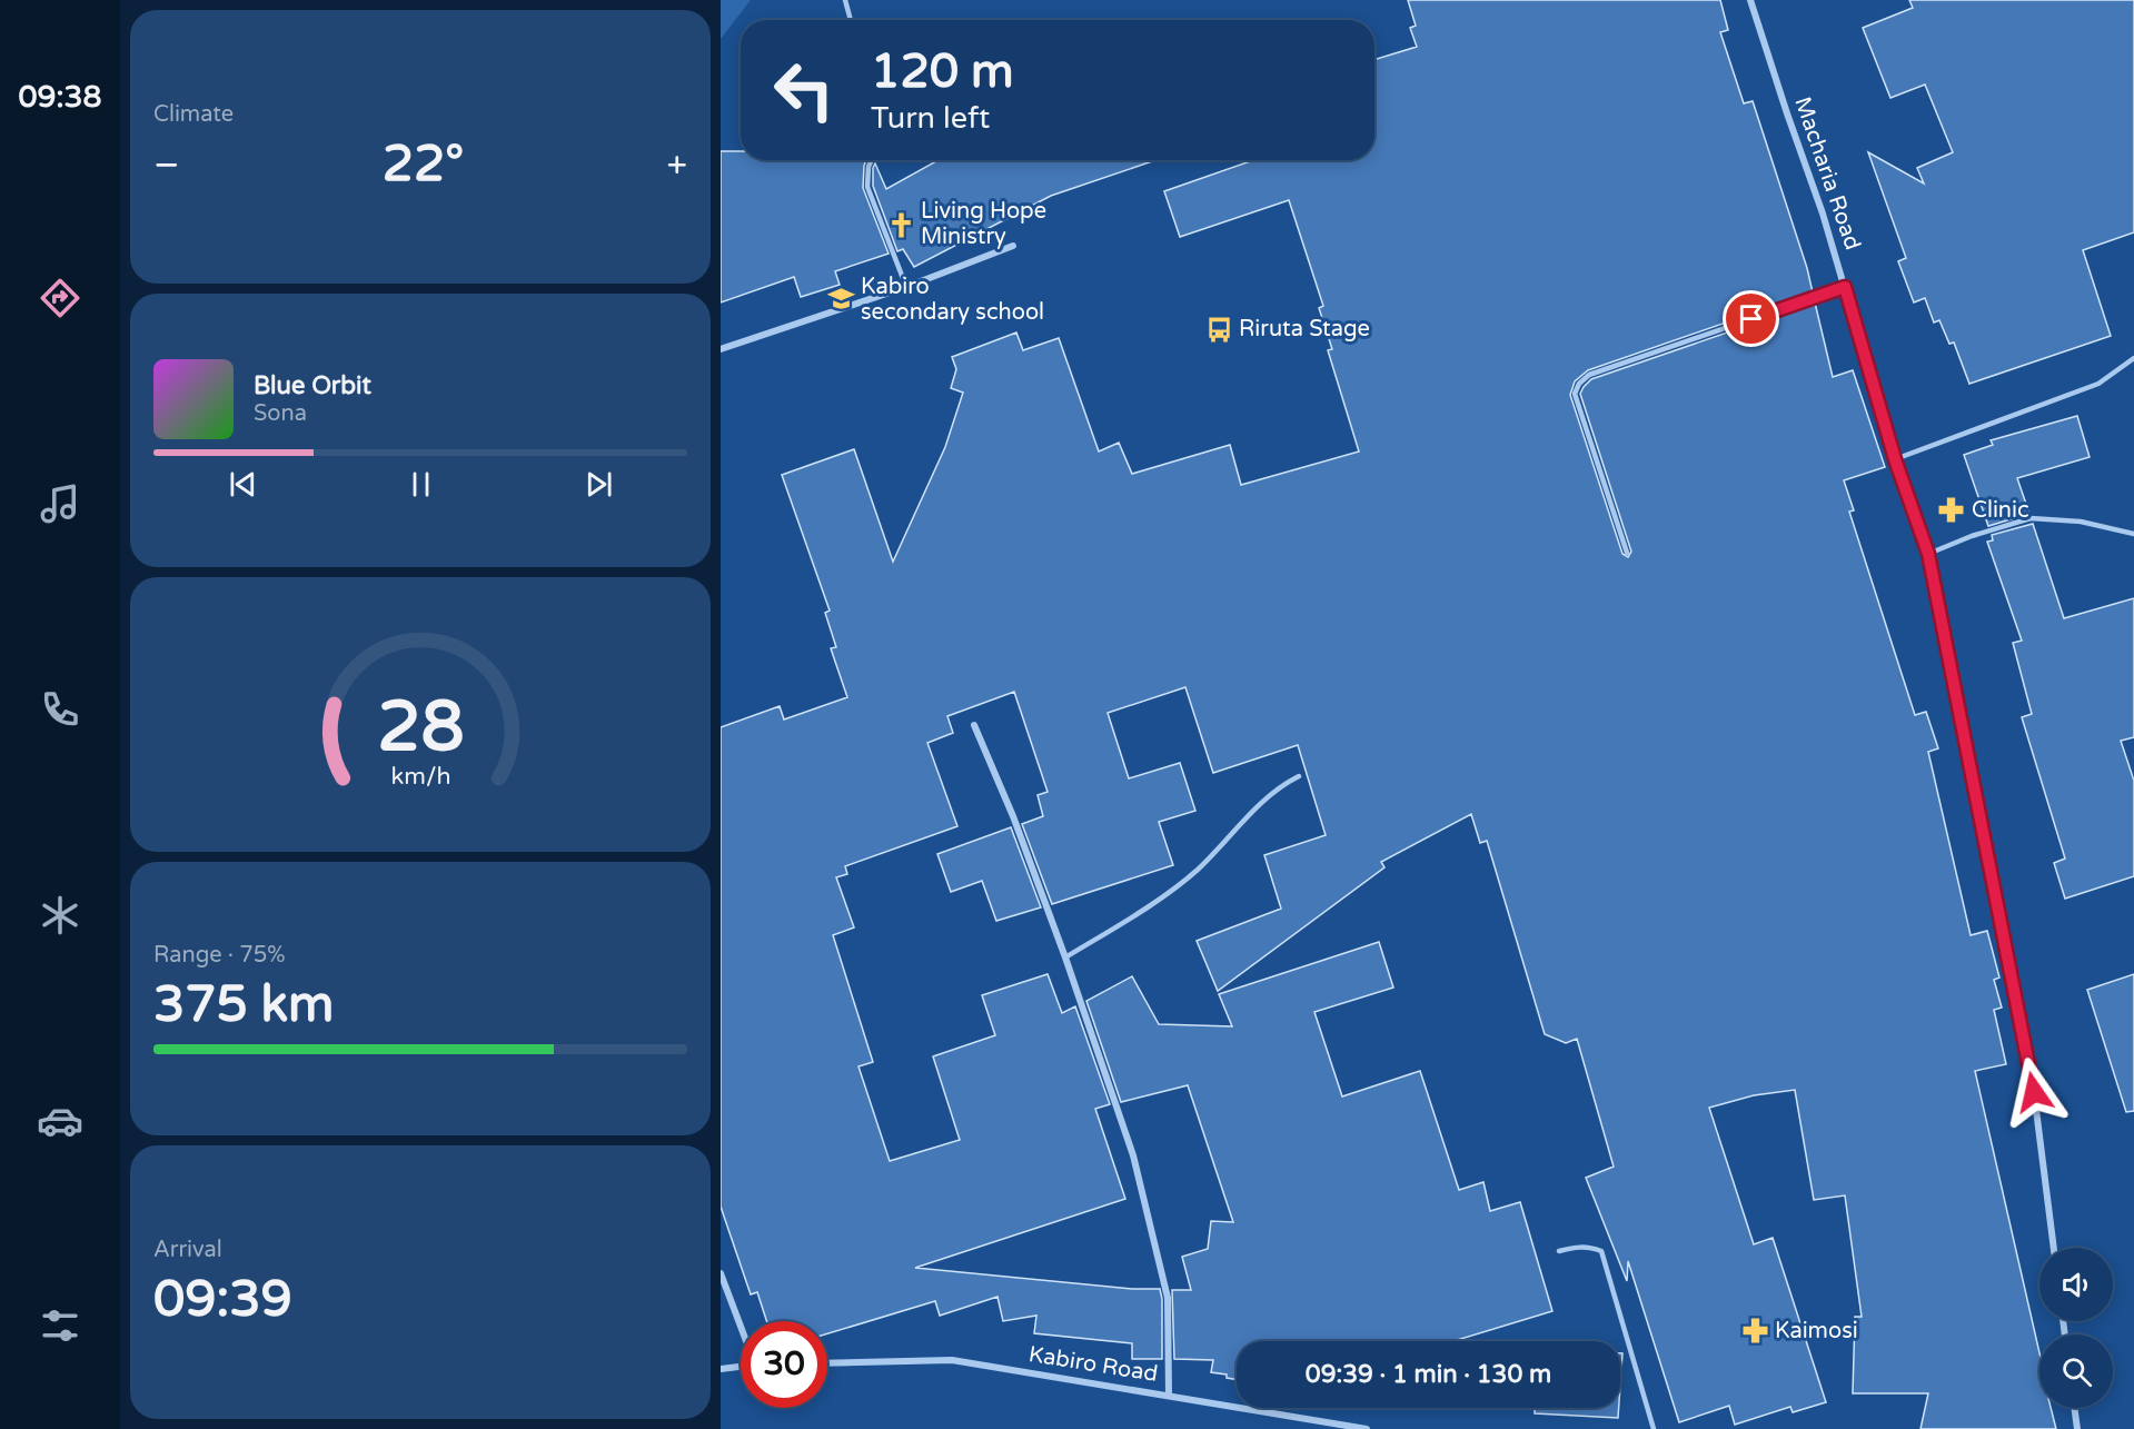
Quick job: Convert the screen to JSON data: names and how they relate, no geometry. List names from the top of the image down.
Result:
{
  "streets": {
    "street": ["Macharia Road", "Kabiro Road"]
  },
  "places": {
    "church": ["Living Hope Ministry"],
    "school or university": ["Kabiro secondary school"],
    "bus stop": ["Riruta Stage"],
    "pharmacy": ["Clinic", "Kaimosi"]
  },
  "page": {
    "tabs": "09:38",
    "tile": [
      "Climate",
      ["Range · 75%", "375 km"],
      ["Arrival", "09:39"]
    ],
    "turn": ["120 m", "Turn left"],
    "heat": ["−", "22°", "+"],
    "song": ["Blue Orbit", "Sona"],
    "limit": "30",
    "trip": "09:39 · 1 min · 130 m",
    "gauge": ["28", "km/h"]
  }
}
